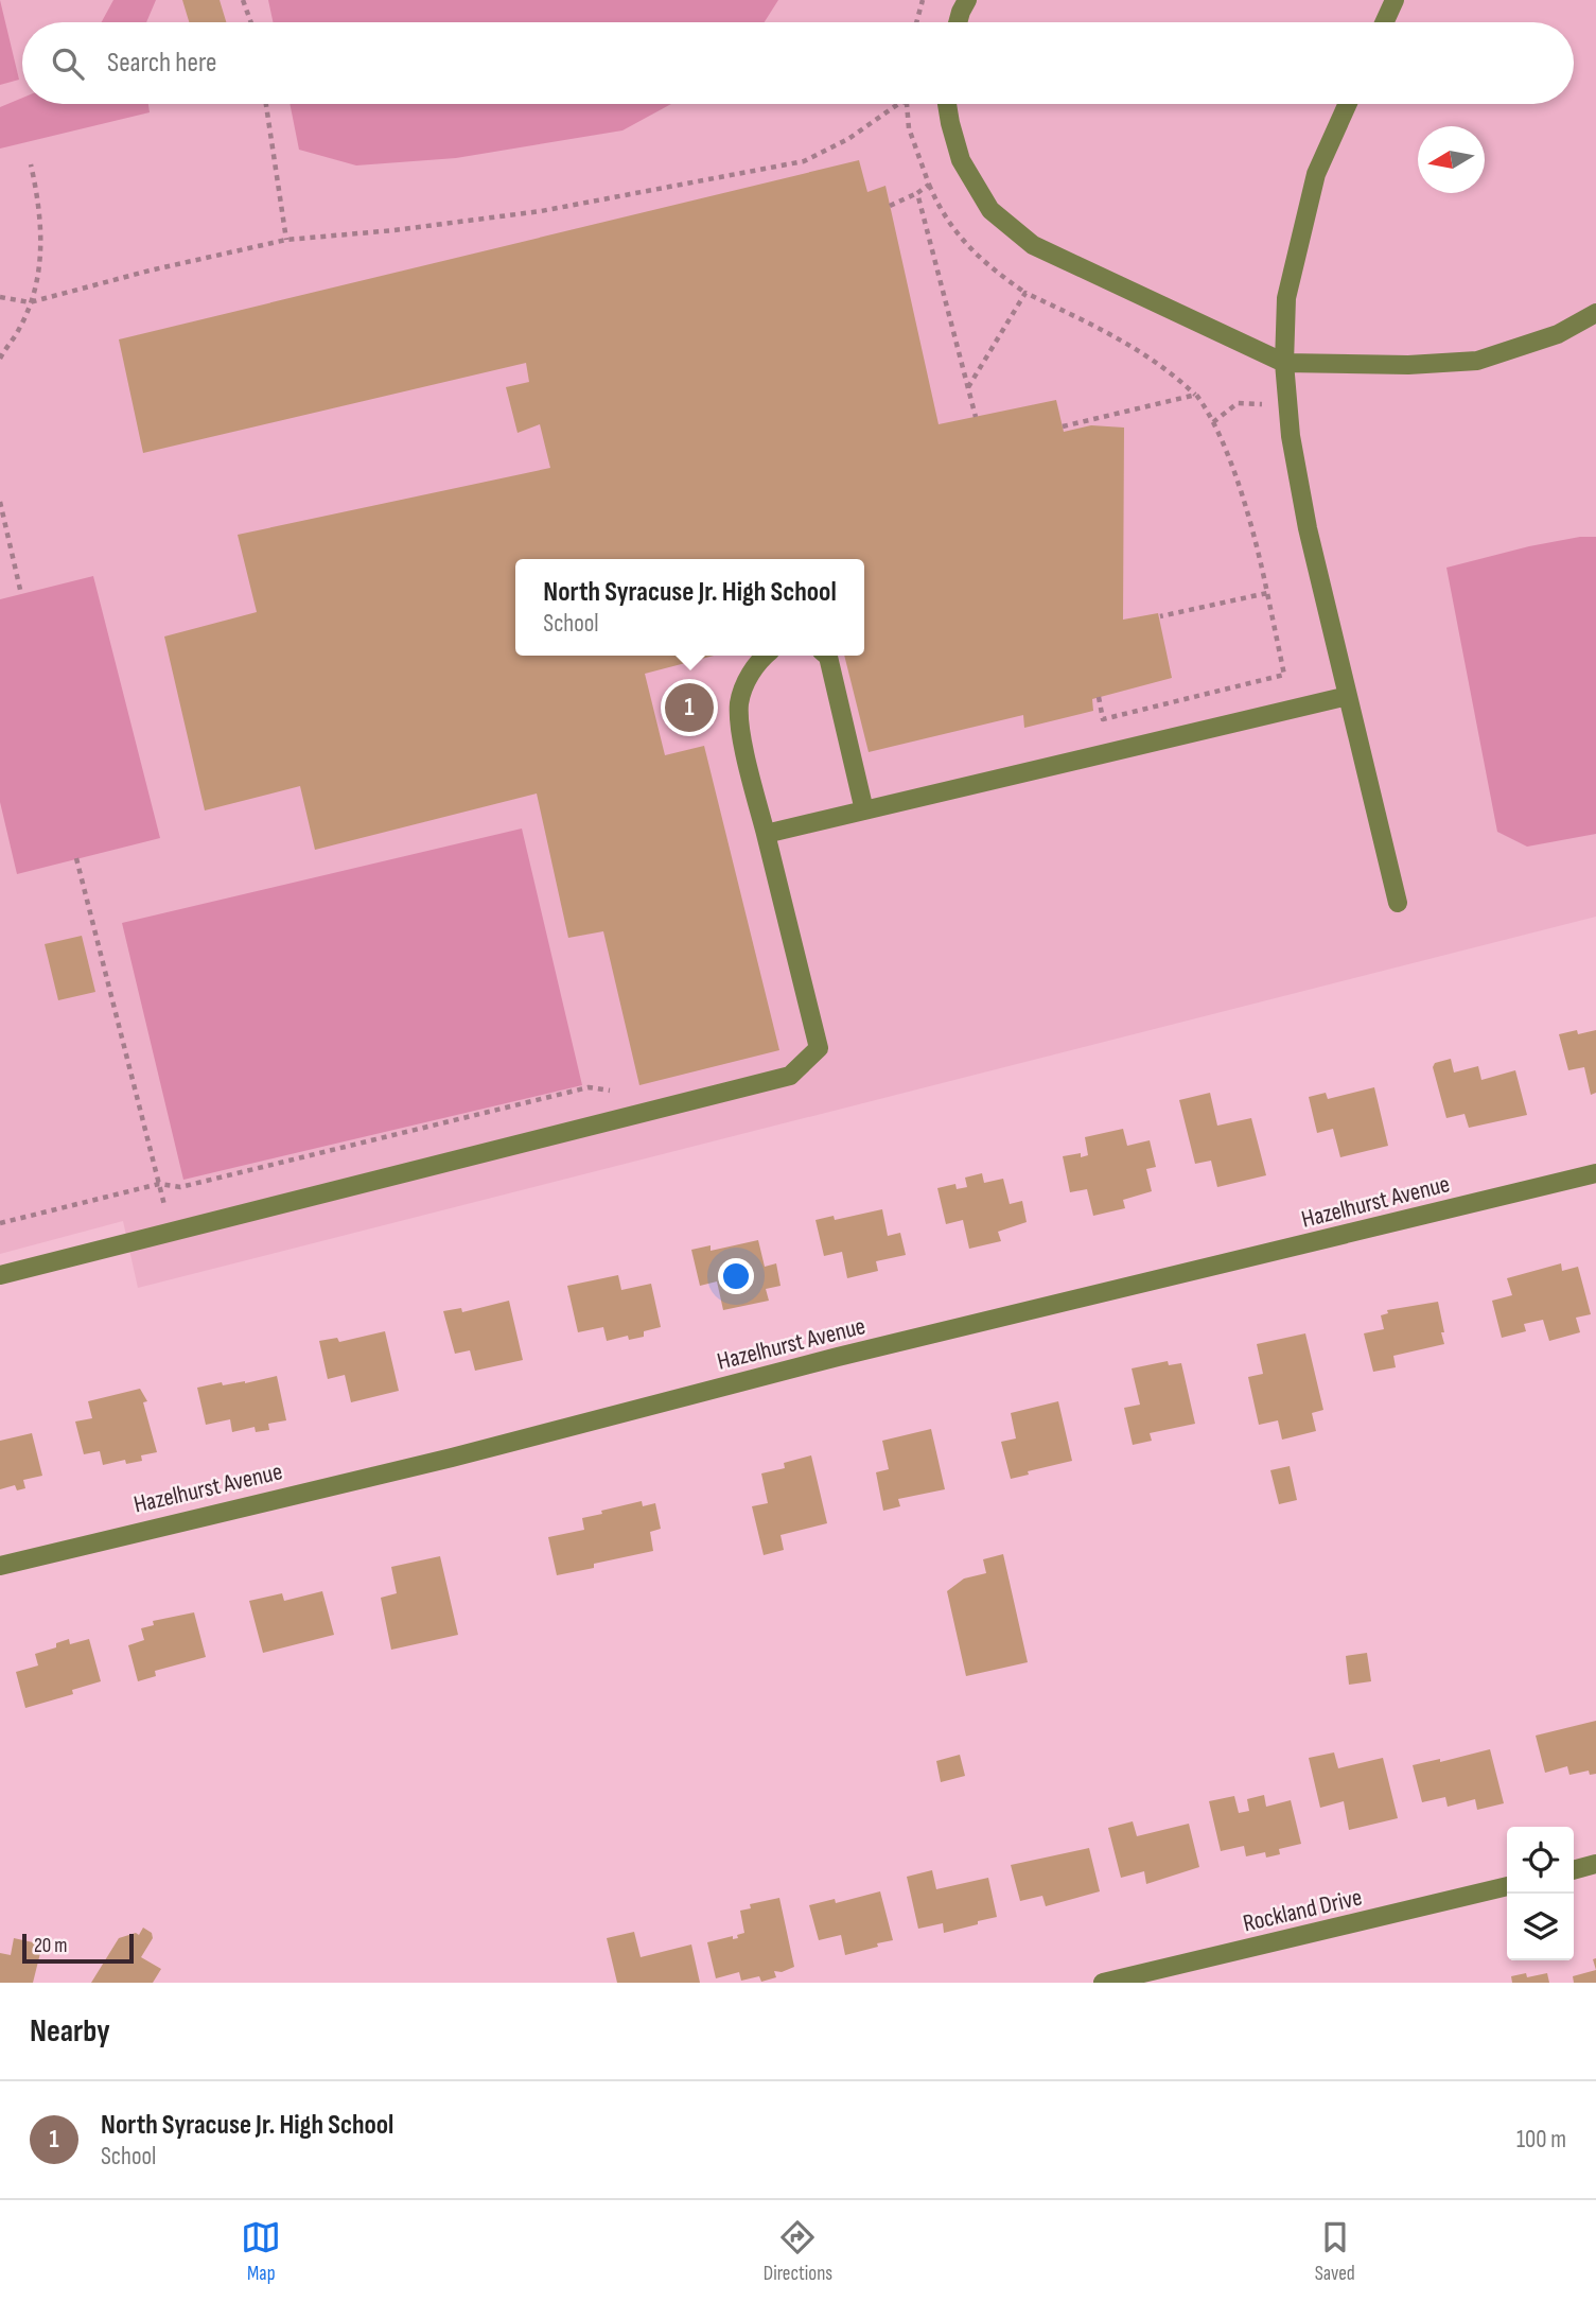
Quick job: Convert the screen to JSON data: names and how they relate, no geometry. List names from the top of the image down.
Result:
{
  "streets": {
    "street": ["Hazelhurst Avenue", "Rockland Drive"]
  },
  "scale_bar": "20 m",
  "north": "left",
  "page": {
    "search": "Search here",
    "popup": ["North Syracuse Jr. High School", "School"],
    "pins": "1",
    "scale": "20 m",
    "heading": "Nearby",
    "list": [
      {
        "mark": "1",
        "name": "North Syracuse Jr. High School",
        "note": "School",
        "value": "100 m"
      }
    ],
    "nav": ["Map", "Directions", "Saved"]
  }
}
